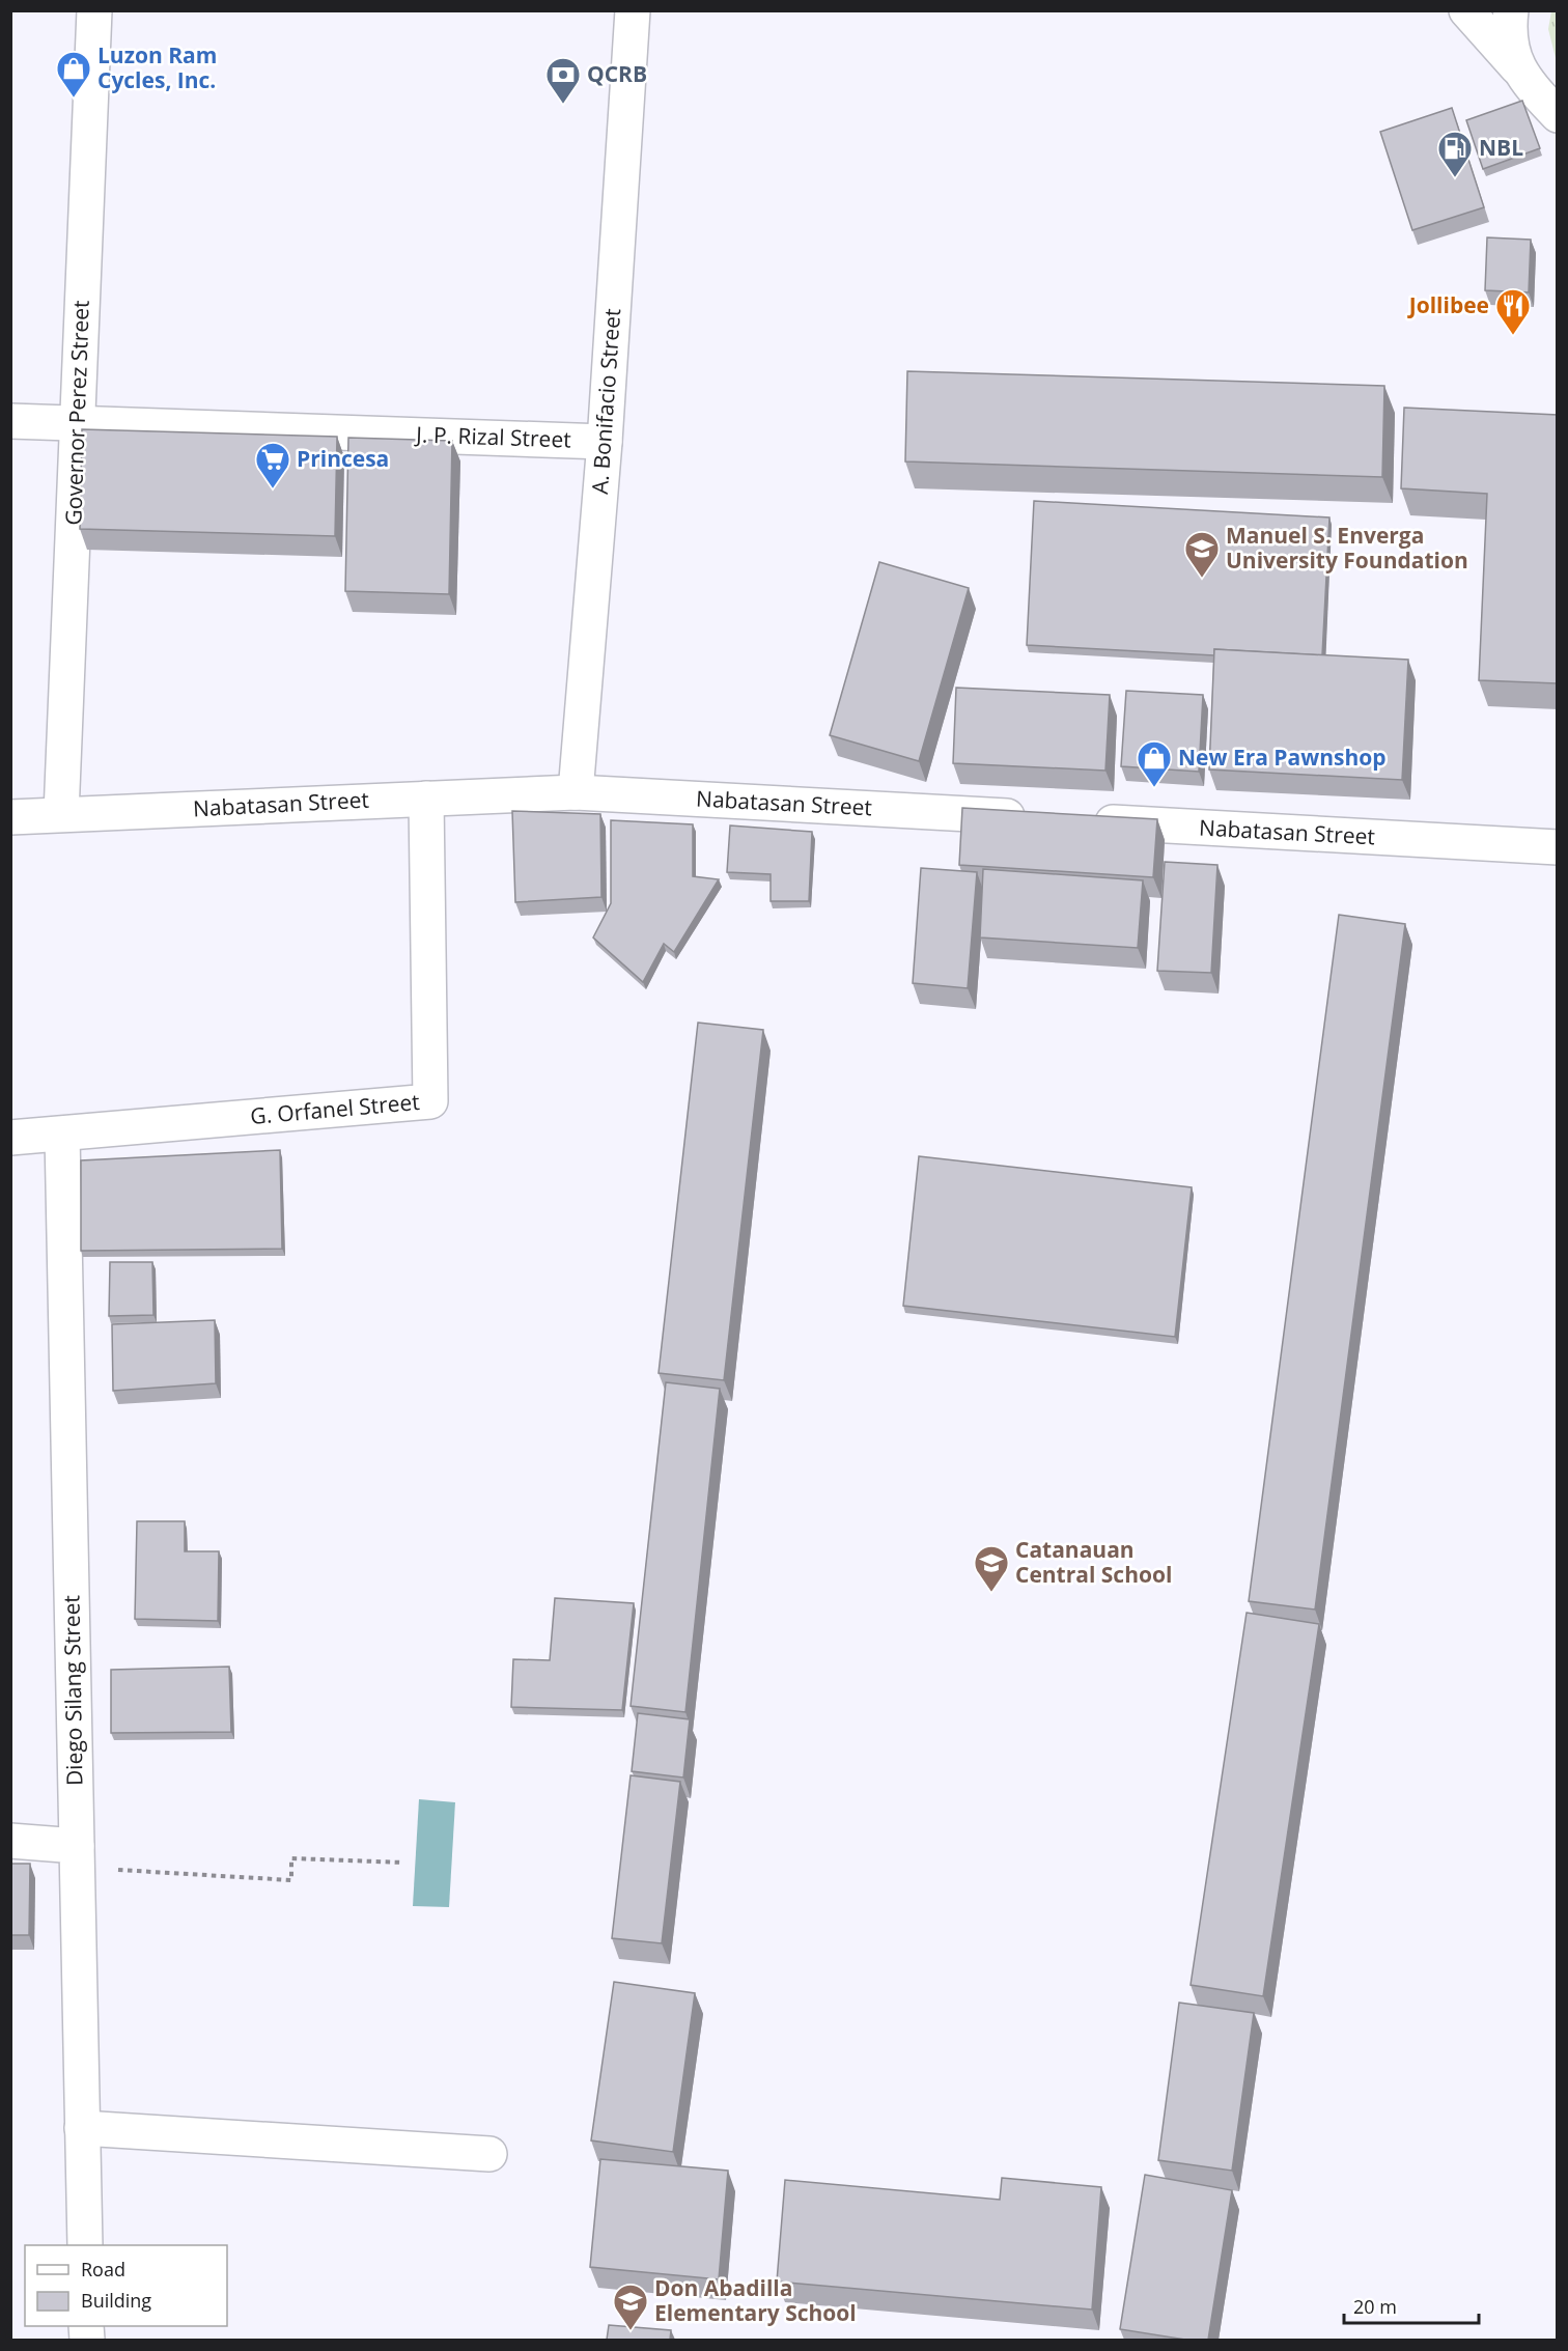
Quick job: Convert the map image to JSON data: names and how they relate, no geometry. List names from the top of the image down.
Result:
{
  "streets": {
    "street": [
      "A. Bonifacio Street",
      "Governor Perez Street",
      "J. P. Rizal Street",
      "Nabatasan Street",
      "G. Orfanel Street",
      "Diego Silang Street"
    ]
  },
  "crossings": [
    ["A. Bonifacio Street", "J. P. Rizal Street"],
    ["A. Bonifacio Street", "Nabatasan Street"],
    ["Governor Perez Street", "J. P. Rizal Street"],
    ["Governor Perez Street", "Nabatasan Street"],
    ["Nabatasan Street", "G. Orfanel Street"],
    ["G. Orfanel Street", "Diego Silang Street"]
  ],
  "places": {
    "shop": ["Luzon Ram Cycles, Inc.", "New Era Pawnshop"],
    "bank": ["QCRB"],
    "fuel station": ["NBL"],
    "restaurant": ["Jollibee"],
    "supermarket": ["Princesa"],
    "school or university": ["Manuel S. Enverga University Foundation", "Catanauan Central School", "Don Abadilla Elementary School"]
  },
  "legend": ["Road", "Building"],
  "scale_bar": "20 m"
}
